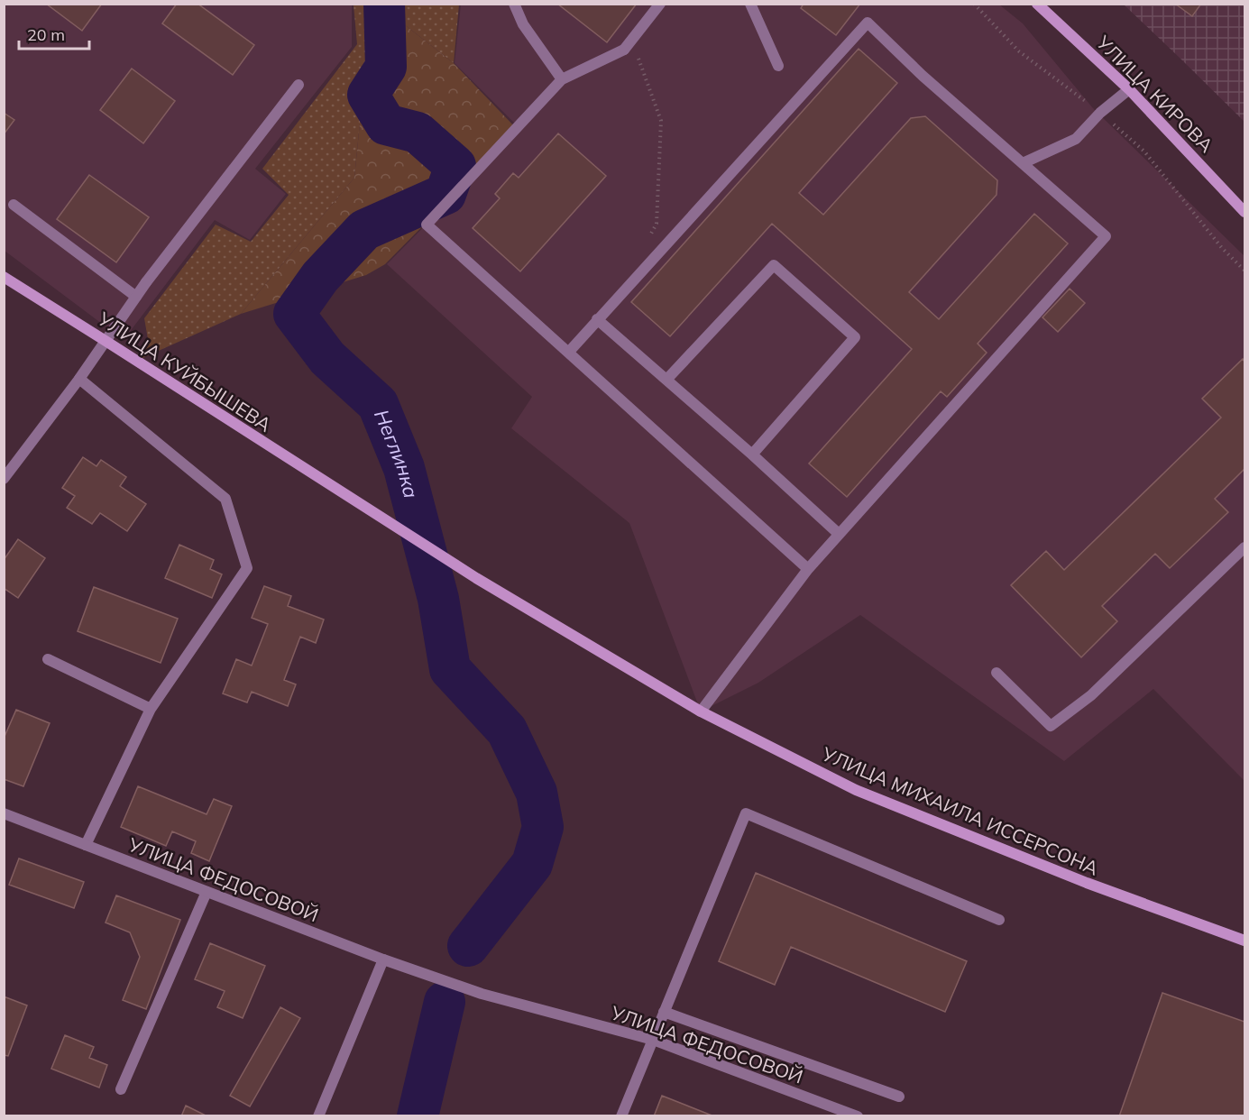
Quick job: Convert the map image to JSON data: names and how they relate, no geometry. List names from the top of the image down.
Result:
{
  "streets": {
    "main road": ["УЛИЦА КИРОВА", "УЛИЦА КУЙБЫШЕВА", "УЛИЦА МИХАИЛА ИССЕРСОНА"],
    "street": ["УЛИЦА ФЕДОСОВОЙ"]
  },
  "crossings": [
    ["УЛИЦА КУЙБЫШЕВА", "УЛИЦА МИХАИЛА ИССЕРСОНА"]
  ],
  "water": ["Неглинка"],
  "scale_bar": "20 m"
}
